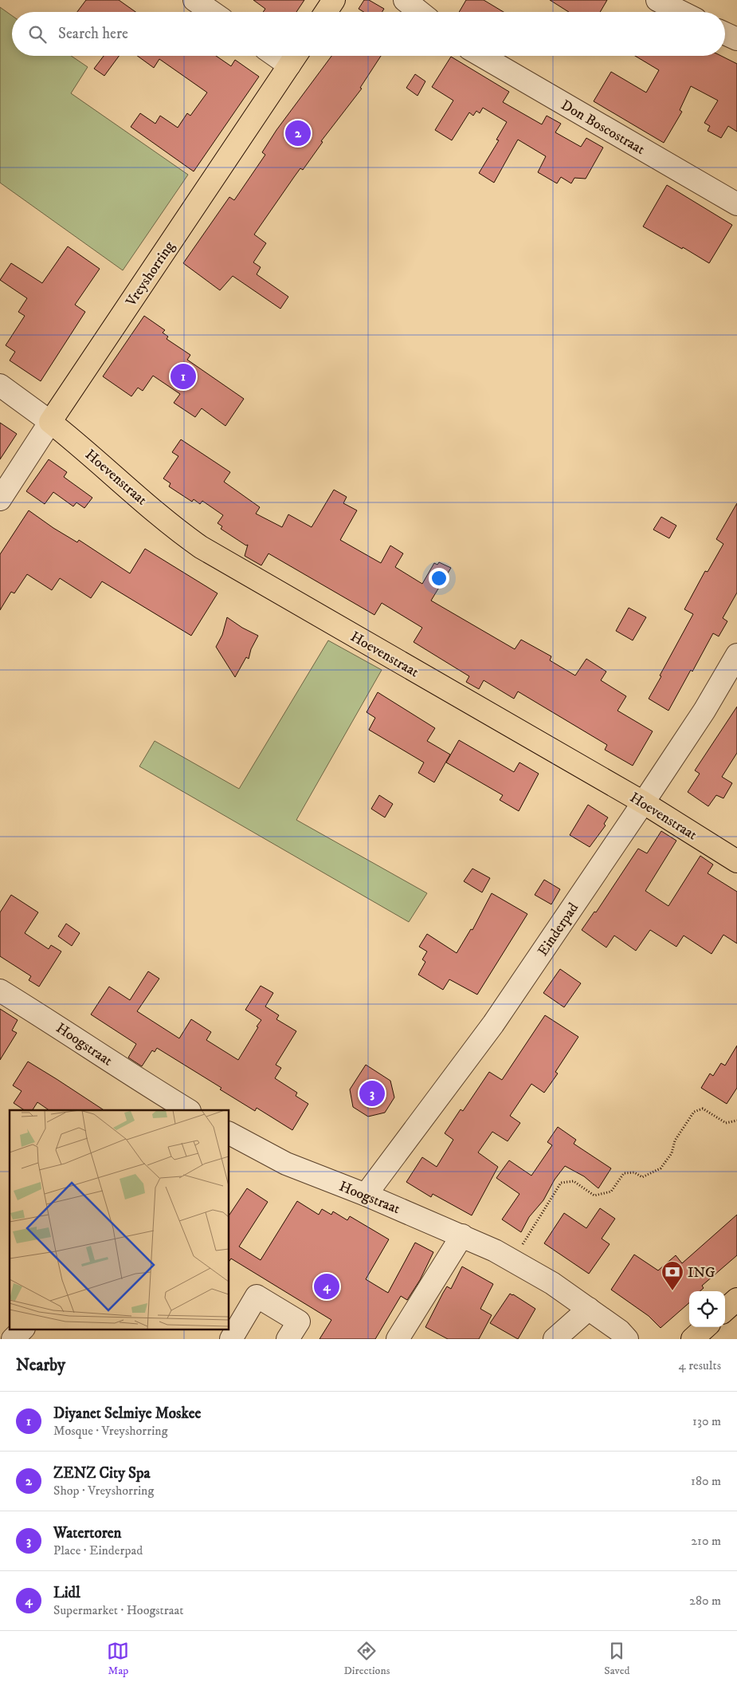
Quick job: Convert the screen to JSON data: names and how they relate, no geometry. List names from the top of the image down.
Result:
{
  "streets": {
    "main road": ["Vreyshorring", "Hoevenstraat"],
    "street": ["Don Boscostraat", "Einderpad", "Hoogstraat"]
  },
  "crossings": [
    ["Vreyshorring", "Hoevenstraat"],
    ["Hoevenstraat", "Einderpad"],
    ["Einderpad", "Hoogstraat"]
  ],
  "places": {
    "bank": ["ING"]
  },
  "page": {
    "search": "Search here",
    "pins": [
      "2",
      "1",
      "3",
      "4"
    ],
    "heading": ["Nearby", "4 results"],
    "list": [
      {
        "mark": "1",
        "name": "Diyanet Selmiye Moskee",
        "note": "Mosque · Vreyshorring",
        "value": "130 m"
      },
      {
        "mark": "2",
        "name": "ZENZ City Spa",
        "note": "Shop · Vreyshorring",
        "value": "180 m"
      },
      {
        "mark": "3",
        "name": "Watertoren",
        "note": "Place · Einderpad",
        "value": "210 m"
      },
      {
        "mark": "4",
        "name": "Lidl",
        "note": "Supermarket · Hoogstraat",
        "value": "280 m"
      }
    ],
    "nav": ["Map", "Directions", "Saved"]
  }
}
